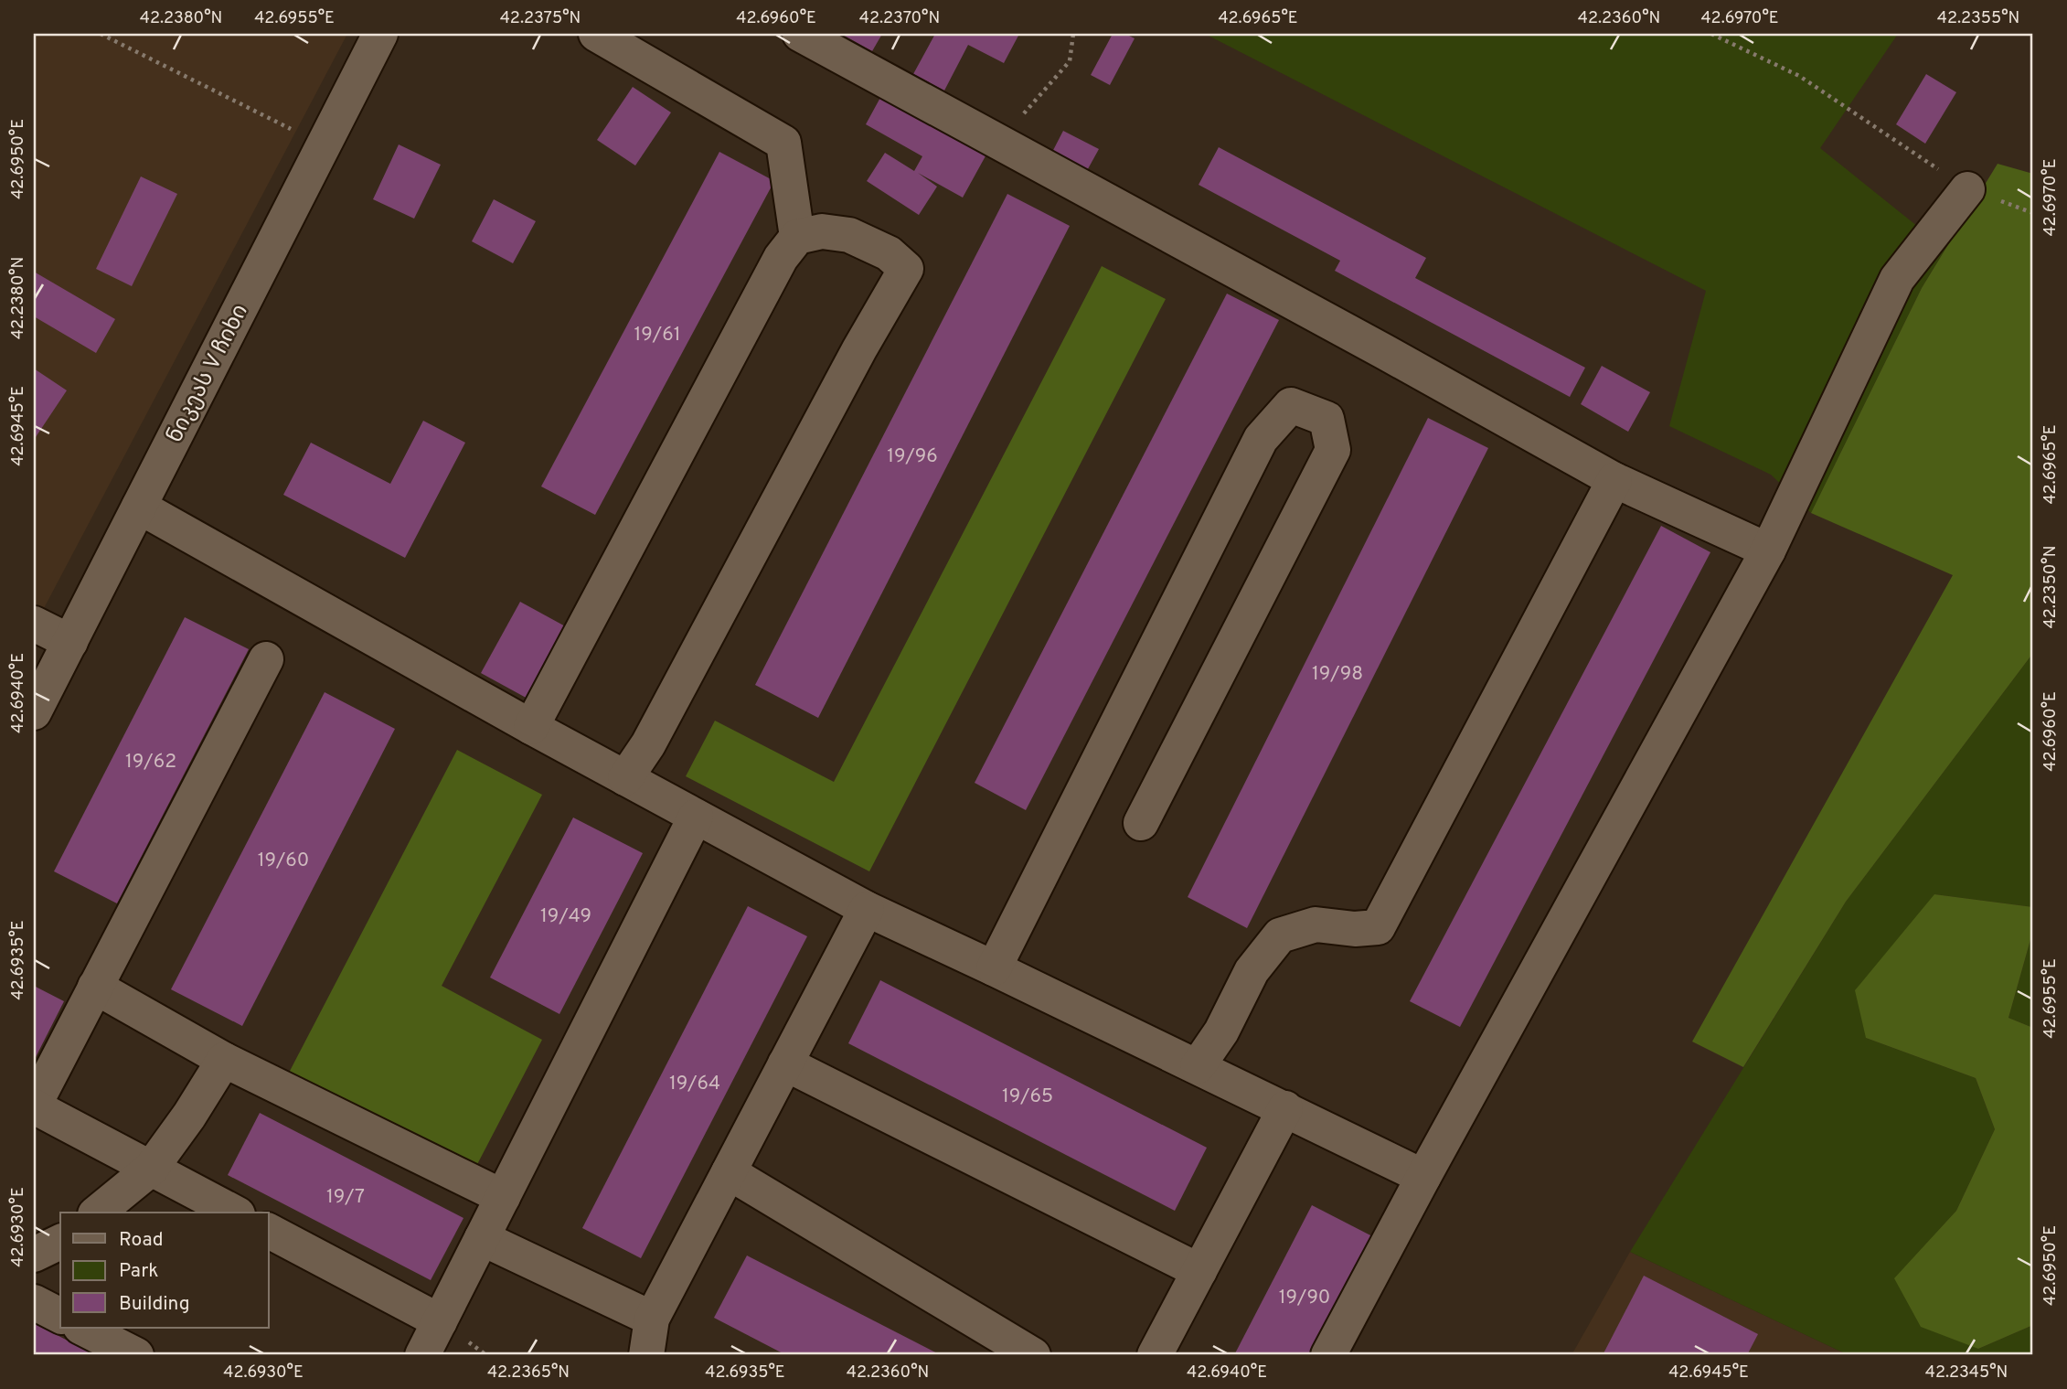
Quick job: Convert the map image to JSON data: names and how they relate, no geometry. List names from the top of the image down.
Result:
{
  "streets": {
    "street": ["ნიკეას V ჩიხი"]
  },
  "house_numbers": [
    "19/61",
    "19/96",
    "19/98",
    "19/62",
    "19/60",
    "19/49",
    "19/64",
    "19/65",
    "19/7",
    "19/90"
  ],
  "legend": ["Road", "Park", "Building"],
  "coordinates": [
    "42.2380°N",
    "42.6955°E",
    "42.2375°N",
    "42.6960°E",
    "42.2370°N",
    "42.6965°E",
    "42.2360°N",
    "42.6970°E",
    "42.2355°N",
    "42.6950°E",
    "42.6945°E",
    "42.2350°N",
    "42.6940°E",
    "42.6935°E",
    "42.6930°E",
    "42.2365°N",
    "42.2345°N"
  ]
}
